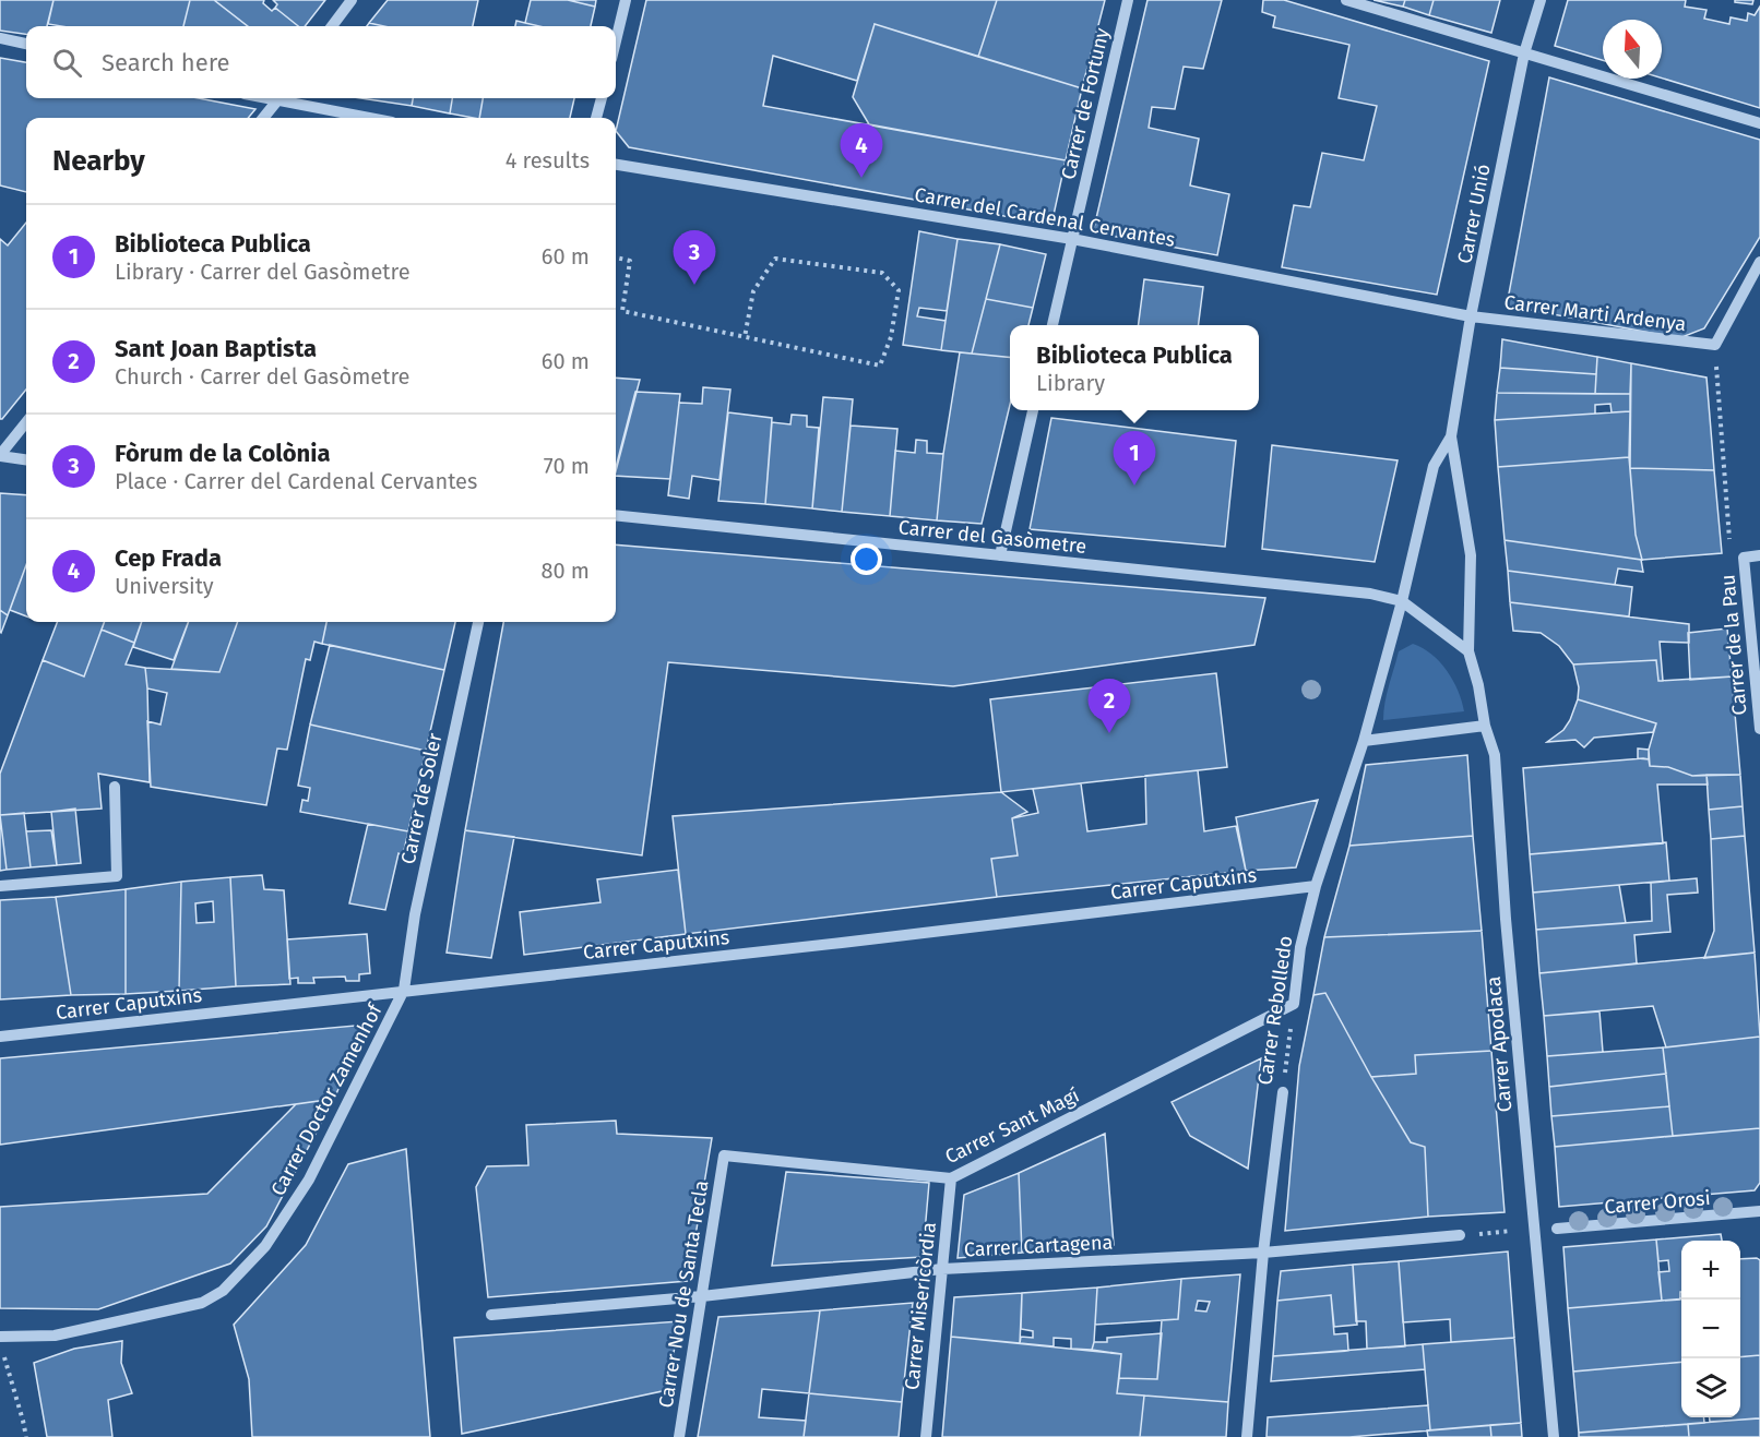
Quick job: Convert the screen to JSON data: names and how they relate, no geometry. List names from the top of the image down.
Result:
{
  "streets": {
    "street": [
      "Carrer de Fortuny",
      "Carrer Unió",
      "Carrer del Cardenal Cervantes",
      "Carrer Marti Ardenya",
      "Carrer del Gasòmetre",
      "Carrer de la Pau",
      "Carrer de Soler",
      "Carrer Caputxins",
      "Carrer Rebolledo",
      "Carrer Apodaca",
      "Carrer Doctor Zamenhof",
      "Carrer Sant Magí",
      "Carrer Orosi",
      "Carrer Cartagena",
      "Carrer Nou de Santa Tecla",
      "Carrer Misericòrdia"
    ]
  },
  "crossings": [
    ["Carrer de Fortuny", "Carrer del Cardenal Cervantes"],
    ["Carrer Unió", "Carrer del Cardenal Cervantes"],
    ["Carrer Unió", "Carrer Marti Ardenya"],
    ["Carrer Unió", "Carrer del Gasòmetre"],
    ["Carrer Unió", "Carrer Rebolledo"],
    ["Carrer Unió", "Carrer Apodaca"],
    ["Carrer del Cardenal Cervantes", "Carrer Marti Ardenya"],
    ["Carrer del Gasòmetre", "Carrer Rebolledo"],
    ["Carrer de Soler", "Carrer Caputxins"],
    ["Carrer de Soler", "Carrer Doctor Zamenhof"],
    ["Carrer Caputxins", "Carrer Rebolledo"],
    ["Carrer Caputxins", "Carrer Doctor Zamenhof"],
    ["Carrer Rebolledo", "Carrer Sant Magí"],
    ["Carrer Rebolledo", "Carrer Cartagena"],
    ["Carrer Sant Magí", "Carrer Nou de Santa Tecla"],
    ["Carrer Sant Magí", "Carrer Misericòrdia"],
    ["Carrer Cartagena", "Carrer Nou de Santa Tecla"],
    ["Carrer Cartagena", "Carrer Misericòrdia"]
  ],
  "north": "top",
  "page": {
    "search": "Search here",
    "heading": ["Nearby", "4 results"],
    "pins": [
      "4",
      "3",
      "1",
      "2"
    ],
    "list": [
      {
        "mark": "1",
        "name": "Biblioteca Publica",
        "note": "Library · Carrer del Gasòmetre",
        "value": "60 m"
      },
      {
        "mark": "2",
        "name": "Sant Joan Baptista",
        "note": "Church · Carrer del Gasòmetre",
        "value": "60 m"
      },
      {
        "mark": "3",
        "name": "Fòrum de la Colònia",
        "note": "Place · Carrer del Cardenal Cervantes",
        "value": "70 m"
      },
      {
        "mark": "4",
        "name": "Cep Frada",
        "note": "University",
        "value": "80 m"
      }
    ],
    "popup": ["Biblioteca Publica", "Library"],
    "map_buttons": ["+", "−"]
  }
}
